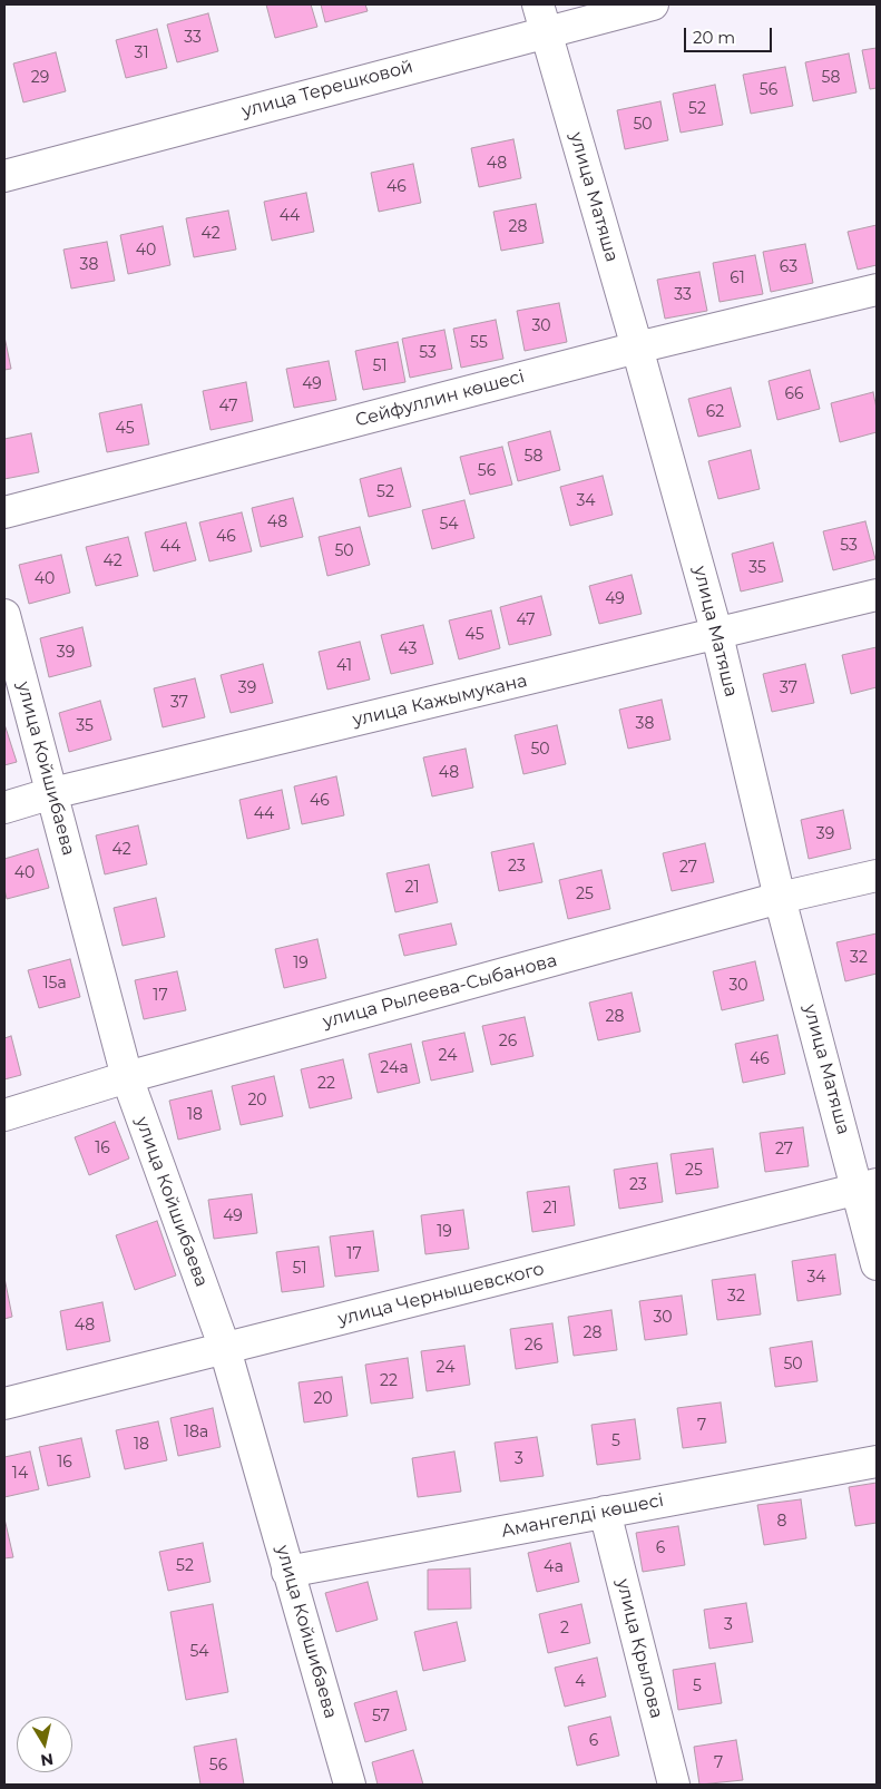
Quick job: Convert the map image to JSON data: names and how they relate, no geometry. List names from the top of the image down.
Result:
{
  "streets": {
    "street": [
      "улица Терешковой",
      "улица Матяша",
      "Сейфуллин көшесі",
      "улица Кажымукана",
      "улица Койшибаева",
      "улица Рылеева-Сыбанова",
      "улица Чернышевского",
      "Амангелді көшесі",
      "улица Крылова"
    ]
  },
  "crossings": [
    ["улица Терешковой", "улица Матяша"],
    ["улица Матяша", "Сейфуллин көшесі"],
    ["улица Матяша", "улица Кажымукана"],
    ["улица Матяша", "улица Рылеева-Сыбанова"],
    ["улица Матяша", "улица Чернышевского"],
    ["улица Кажымукана", "улица Койшибаева"],
    ["улица Койшибаева", "улица Рылеева-Сыбанова"],
    ["улица Койшибаева", "улица Чернышевского"],
    ["улица Койшибаева", "Амангелді көшесі"],
    ["Амангелді көшесі", "улица Крылова"]
  ],
  "house_numbers": [
    "33",
    "31",
    "29",
    "58",
    "56",
    "52",
    "50",
    "48",
    "46",
    "44",
    "28",
    "42",
    "40",
    "38",
    "63",
    "61",
    "33",
    "30",
    "55",
    "53",
    "51",
    "49",
    "66",
    "47",
    "62",
    "45",
    "58",
    "56",
    "52",
    "34",
    "48",
    "54",
    "46",
    "53",
    "44",
    "50",
    "42",
    "35",
    "40",
    "49",
    "47",
    "45",
    "43",
    "39",
    "41",
    "39",
    "37",
    "37",
    "38",
    "35",
    "50",
    "48",
    "46",
    "44",
    "39",
    "42",
    "23",
    "27",
    "40",
    "21",
    "25",
    "32",
    "19",
    "15а",
    "30",
    "17",
    "28",
    "26",
    "24",
    "46",
    "24а",
    "22",
    "20",
    "18",
    "16",
    "27",
    "25",
    "23",
    "21",
    "49",
    "19",
    "17",
    "51",
    "34",
    "32",
    "30",
    "48",
    "28",
    "26",
    "50",
    "24",
    "22",
    "20",
    "7",
    "18а",
    "5",
    "18",
    "3",
    "16",
    "14",
    "8",
    "6",
    "52",
    "4а",
    "3",
    "2",
    "54",
    "4",
    "5",
    "57",
    "6",
    "7",
    "56"
  ],
  "scale_bar": "20 m",
  "north": "bottom"
}
